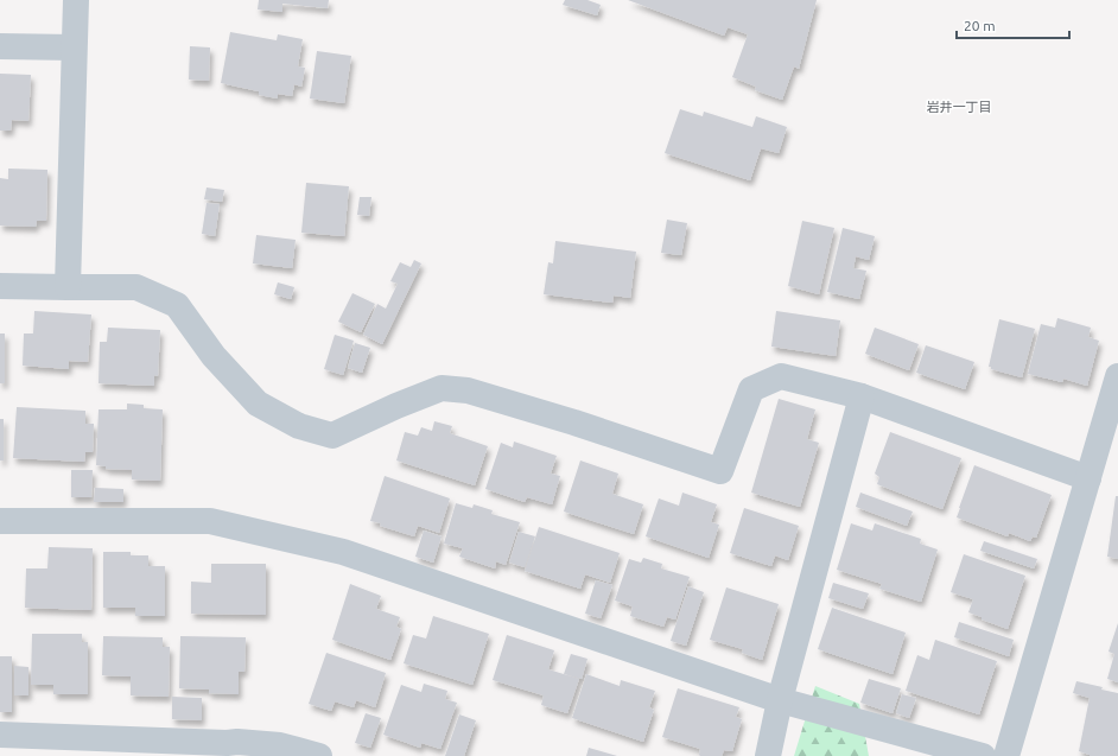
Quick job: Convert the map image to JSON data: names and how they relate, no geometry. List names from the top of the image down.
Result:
{
  "districts": ["岩井一丁目"],
  "scale_bar": "20 m"
}
